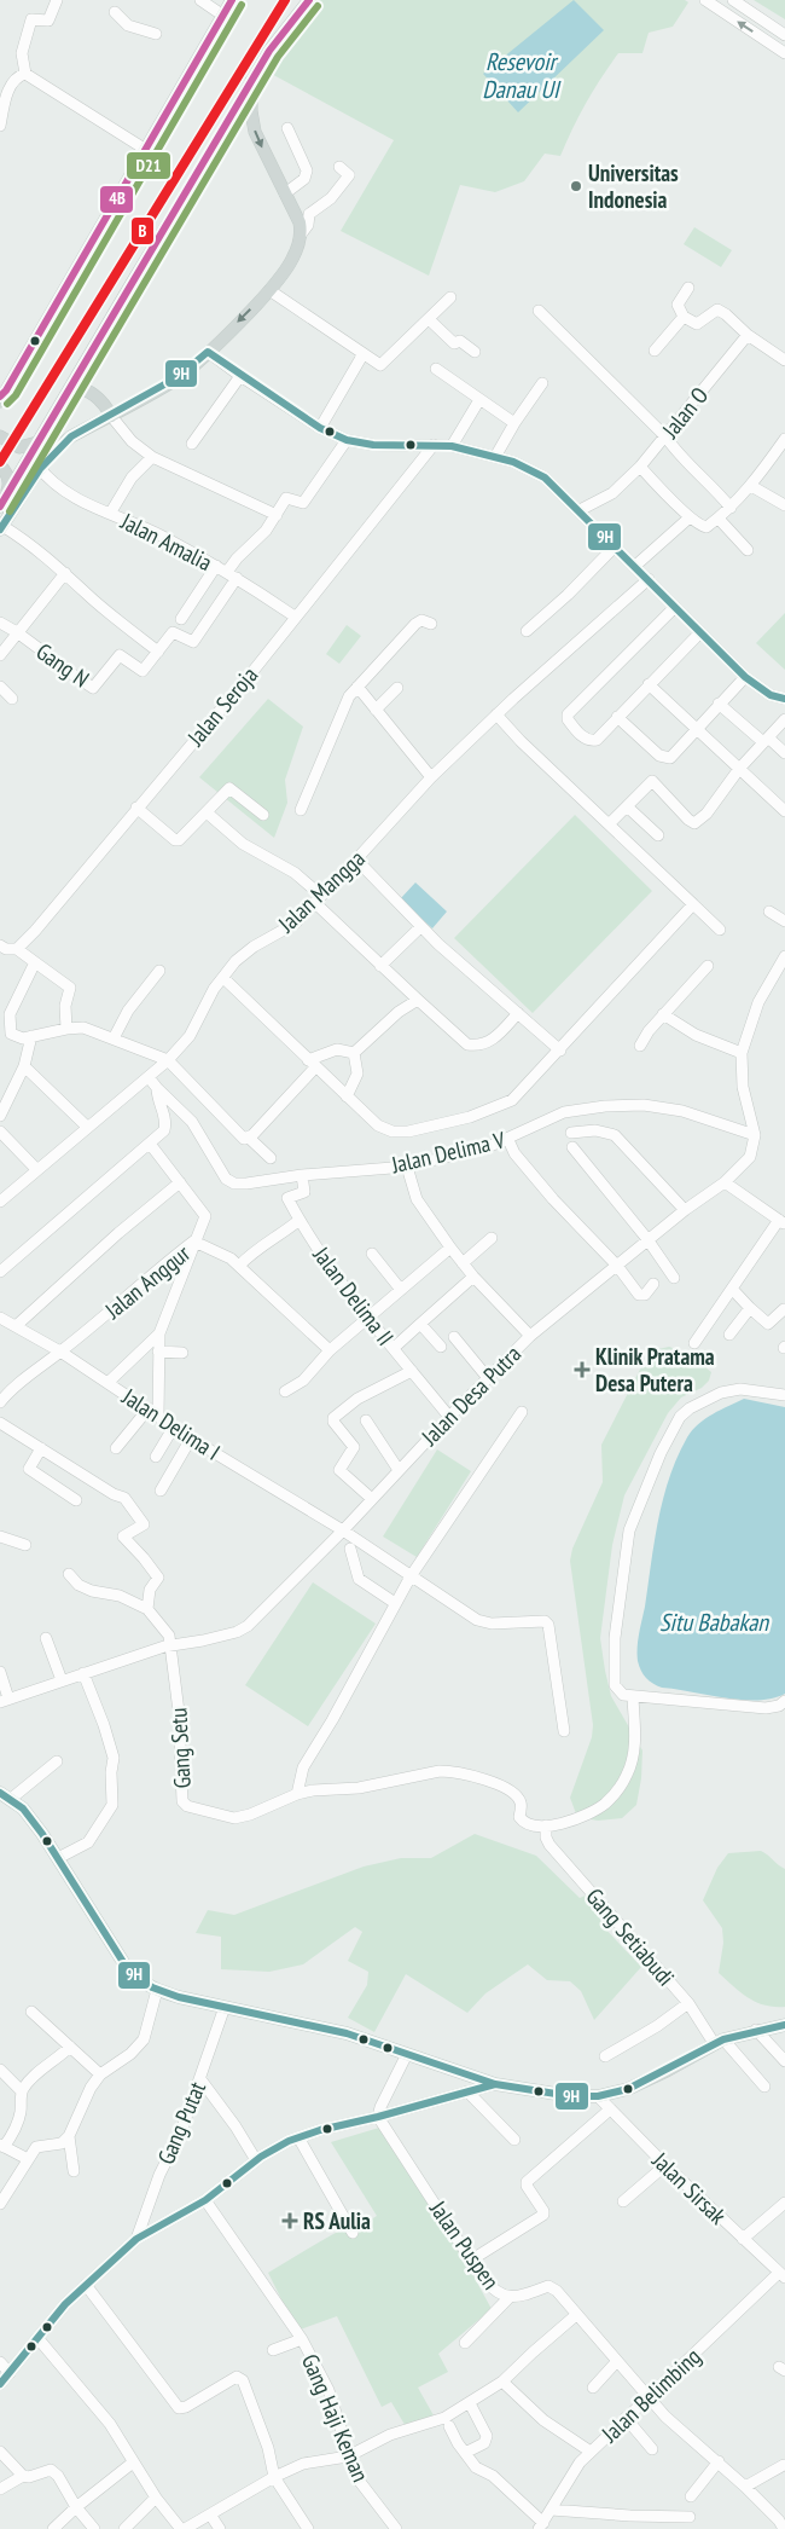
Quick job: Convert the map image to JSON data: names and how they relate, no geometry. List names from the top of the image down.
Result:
{
  "streets": {
    "street": [
      "Jalan O",
      "Jalan Amalia",
      "Gang N",
      "Jalan Seroja",
      "Jalan Mangga",
      "Jalan Delima V",
      "Jalan Anggur",
      "Jalan Delima II",
      "Jalan Desa Putra",
      "Jalan Delima I",
      "Gang Setu",
      "Gang Setiabudi",
      "Gang Putat",
      "Jalan Sirsak",
      "Jalan Puspen",
      "Jalan Belimbing",
      "Gang Haji Keman"
    ]
  },
  "crossings": [
    ["Jalan Amalia", "Gang N"],
    ["Jalan Amalia", "Jalan Seroja"],
    ["Jalan Mangga", "Jalan Delima V"],
    ["Jalan Delima V", "Jalan Delima II"],
    ["Jalan Delima V", "Jalan Desa Putra"],
    ["Jalan Anggur", "Jalan Delima I"],
    ["Jalan Delima II", "Jalan Desa Putra"],
    ["Jalan Desa Putra", "Jalan Delima I"],
    ["Jalan Desa Putra", "Gang Setu"],
    ["Jalan Sirsak", "Jalan Belimbing"],
    ["Jalan Puspen", "Jalan Belimbing"]
  ],
  "water": ["Resevoir Danau UI", "Situ Babakan"],
  "places": {
    "other": ["Universitas Indonesia"],
    "health": ["Klinik Pratama Desa Putera", "RS Aulia"]
  },
  "lines": [
    "transit line B",
    "transit line 4B",
    "transit line D21",
    "transit line 9H"
  ]
}
